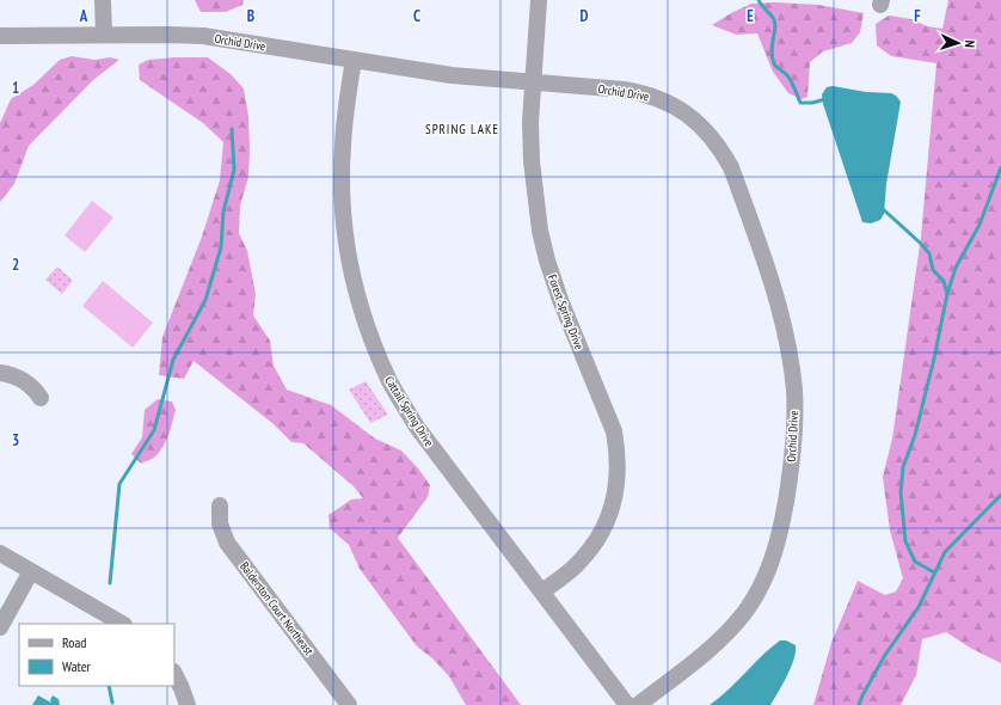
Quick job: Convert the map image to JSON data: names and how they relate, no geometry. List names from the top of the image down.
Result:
{
  "streets": {
    "street": [
      "Orchid Drive",
      "Forest Spring Drive",
      "Cattail Spring Drive",
      "Balderston Court Northeast"
    ]
  },
  "crossings": [
    ["Orchid Drive", "Forest Spring Drive"],
    ["Orchid Drive", "Cattail Spring Drive"],
    ["Forest Spring Drive", "Cattail Spring Drive"]
  ],
  "districts": ["SPRING LAKE"],
  "legend": ["Road", "Water"],
  "north": "right",
  "grid": {
    "columns": [
      "A",
      "B",
      "C",
      "D",
      "E",
      "F"
    ],
    "rows": ["1", "2", "3"]
  }
}
